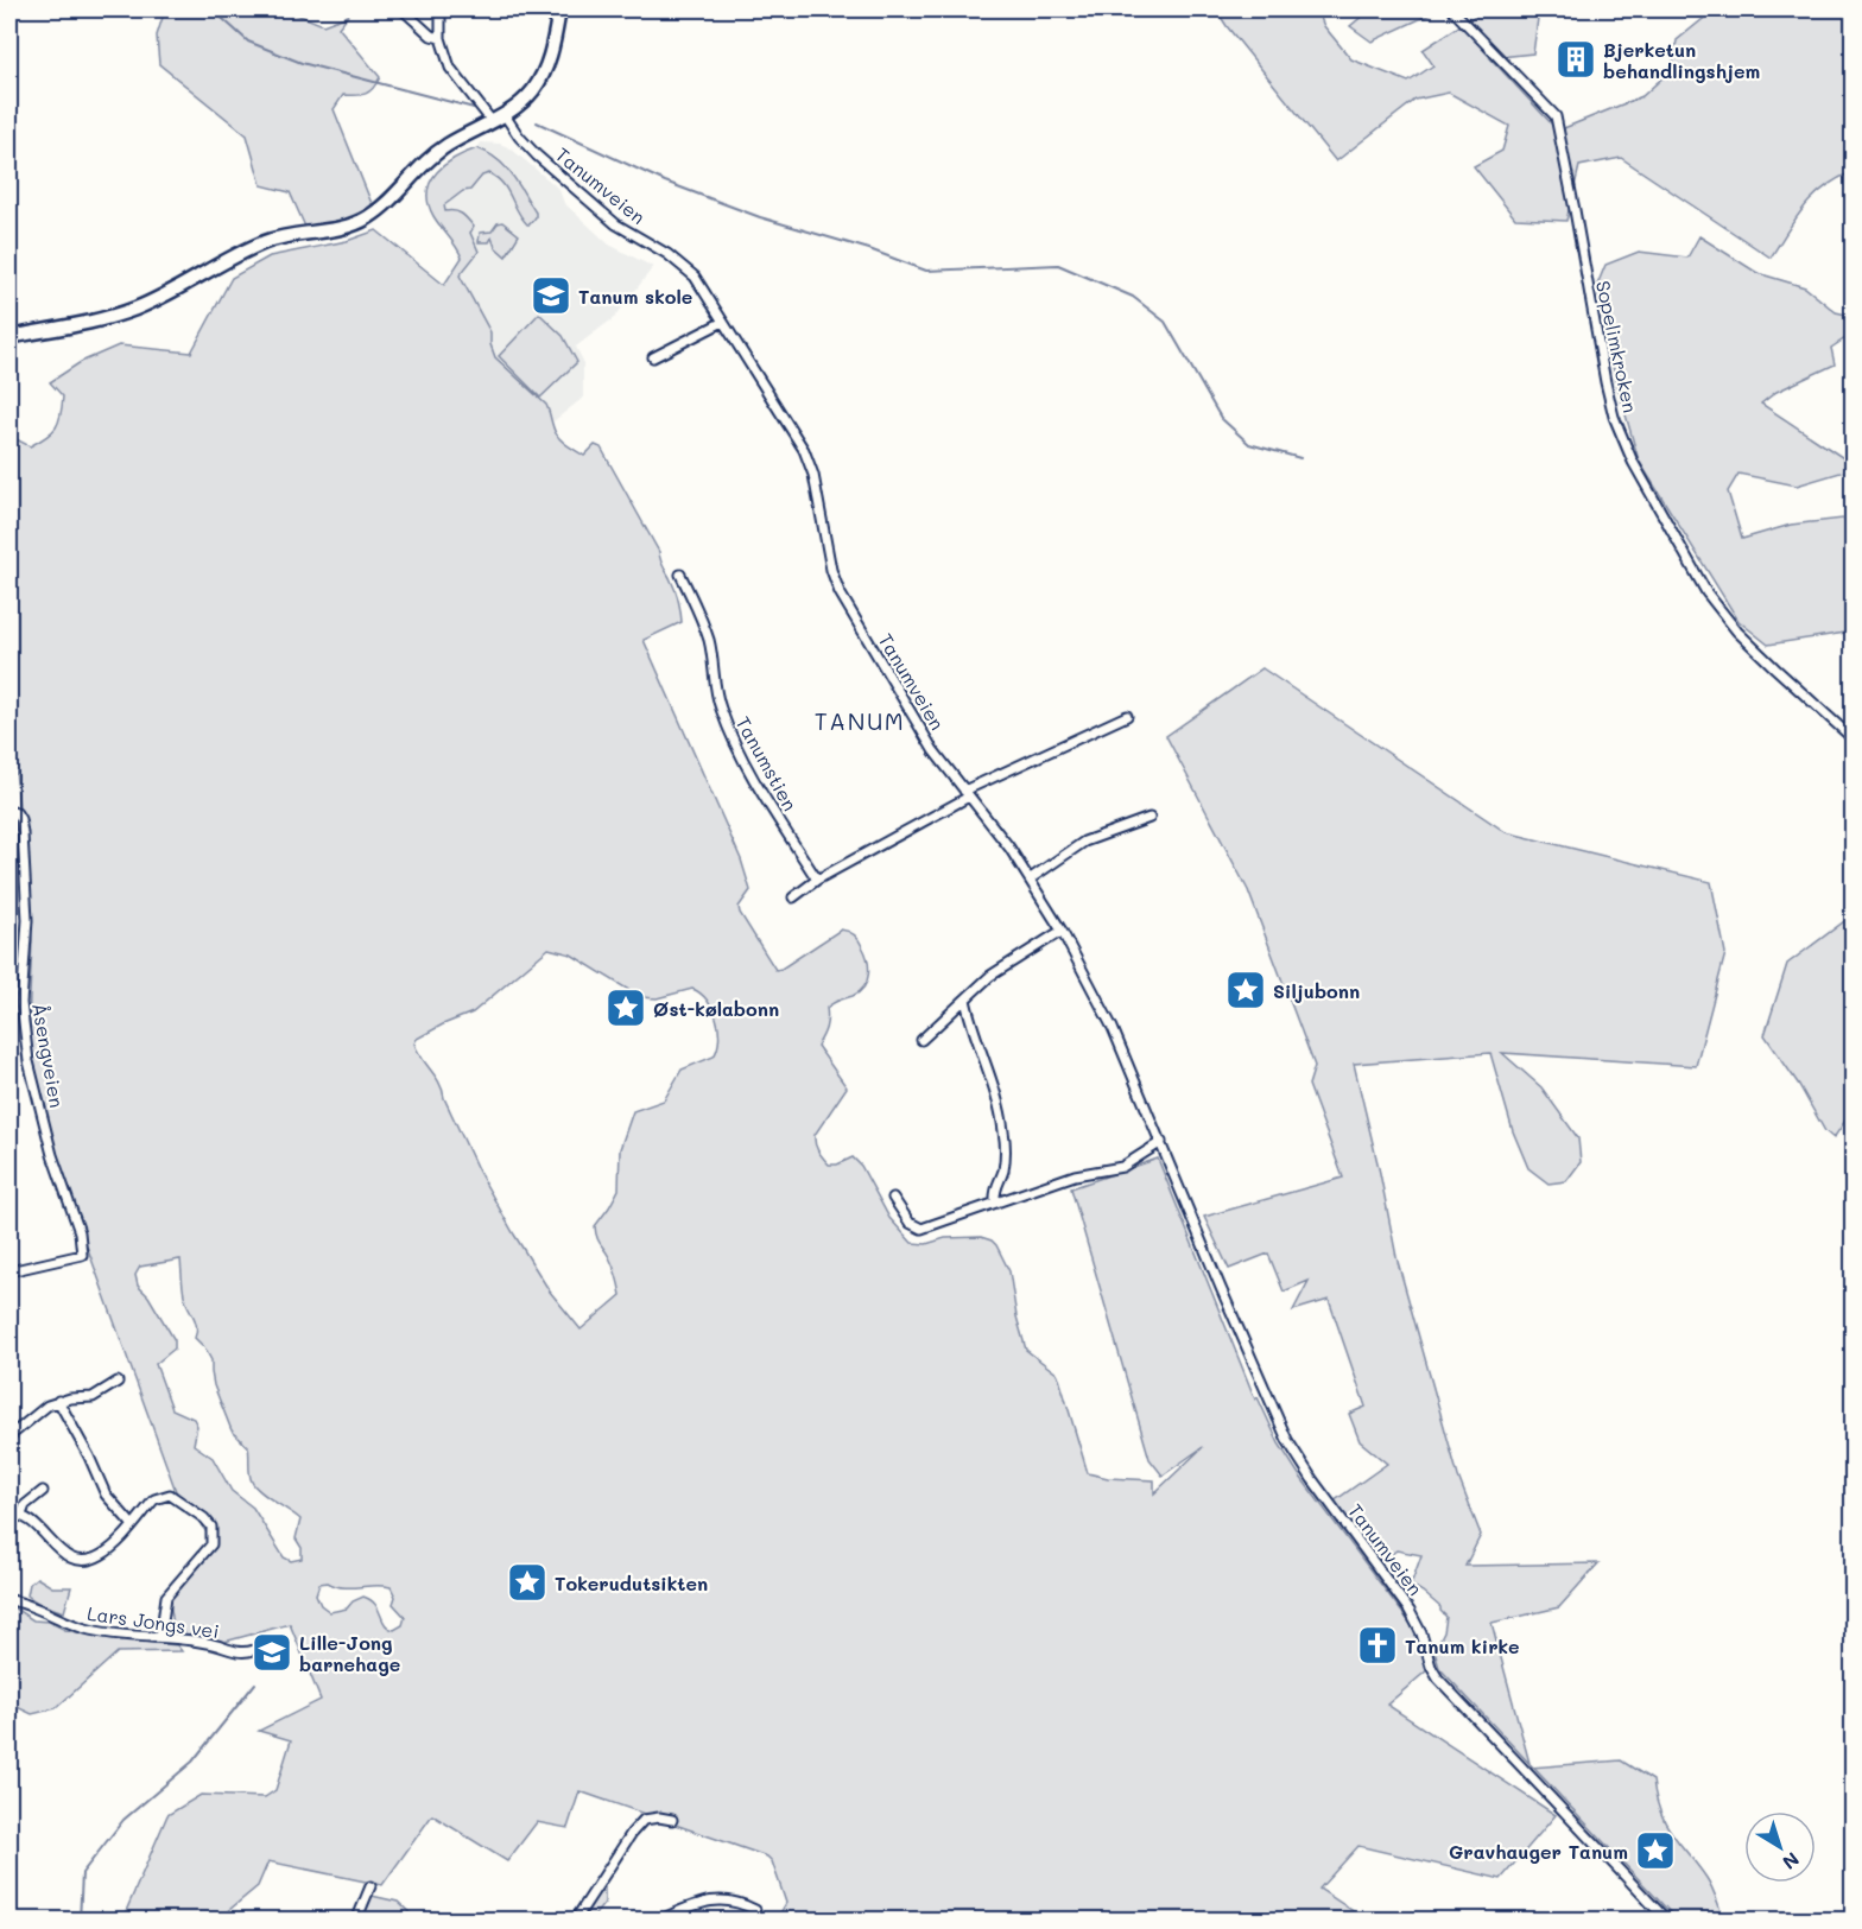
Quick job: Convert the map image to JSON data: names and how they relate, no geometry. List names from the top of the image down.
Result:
{
  "streets": {
    "street": [
      "Tanumveien",
      "Sopelimkroken",
      "Tanumstien",
      "Åsengveien",
      "Lars Jongs vei"
    ]
  },
  "districts": ["TANUM"],
  "places": {
    "building": ["Bjerketun behandlingshjem"],
    "school or university": ["Tanum skole", "Lille-Jong barnehage"],
    "place": [
      "Siljubonn",
      "Øst-kølabonn",
      "Tokerudutsikten",
      "Gravhauger Tanum"
    ],
    "church": ["Tanum kirke"]
  },
  "north": "bottom right"
}
